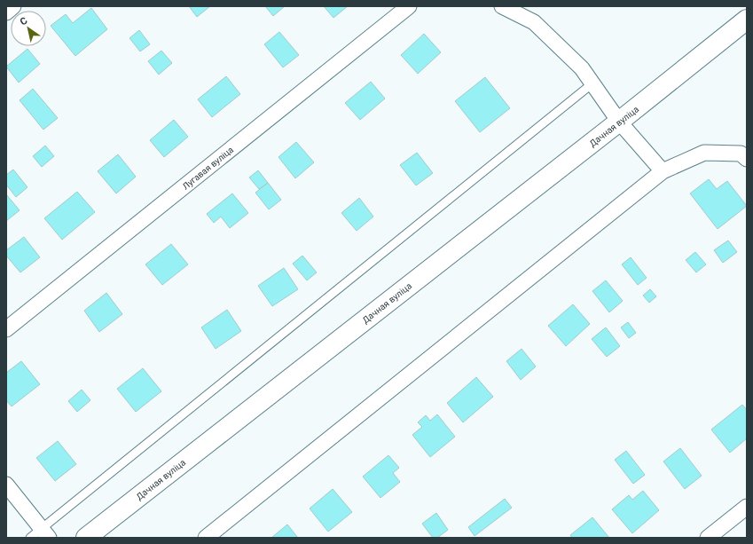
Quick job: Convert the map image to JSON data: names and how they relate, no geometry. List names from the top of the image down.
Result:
{
  "streets": {
    "street": ["Дачная вуліца", "Лугавая вуліца"]
  },
  "north": "top left"
}
